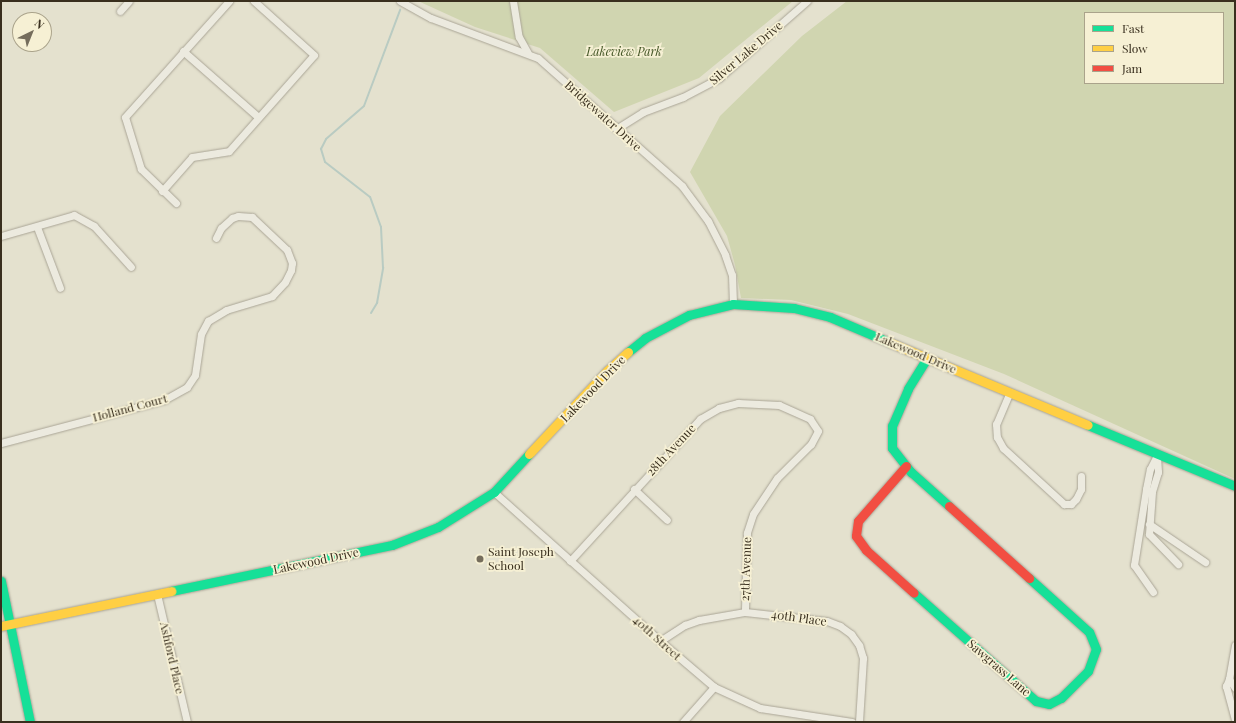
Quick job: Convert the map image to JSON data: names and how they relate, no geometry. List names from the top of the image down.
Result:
{
  "streets": {
    "street": [
      "Silver Lake Drive",
      "Bridgewater Drive",
      "Lakewood Drive",
      "Holland Court",
      "28th Avenue",
      "27th Avenue",
      "40th Place",
      "40th Street",
      "Ashford Place",
      "Sawgrass Lane"
    ]
  },
  "crossings": [
    ["Silver Lake Drive", "Bridgewater Drive"],
    ["Bridgewater Drive", "Lakewood Drive"],
    ["Lakewood Drive", "40th Street"],
    ["Lakewood Drive", "Ashford Place"],
    ["Lakewood Drive", "Sawgrass Lane"],
    ["28th Avenue", "27th Avenue"],
    ["28th Avenue", "40th Street"],
    ["27th Avenue", "40th Place"],
    ["40th Place", "40th Street"]
  ],
  "parks": ["Lakeview Park"],
  "places": ["Saint Joseph School"],
  "legend": ["Fast", "Slow", "Jam"],
  "north": "top right"
}
